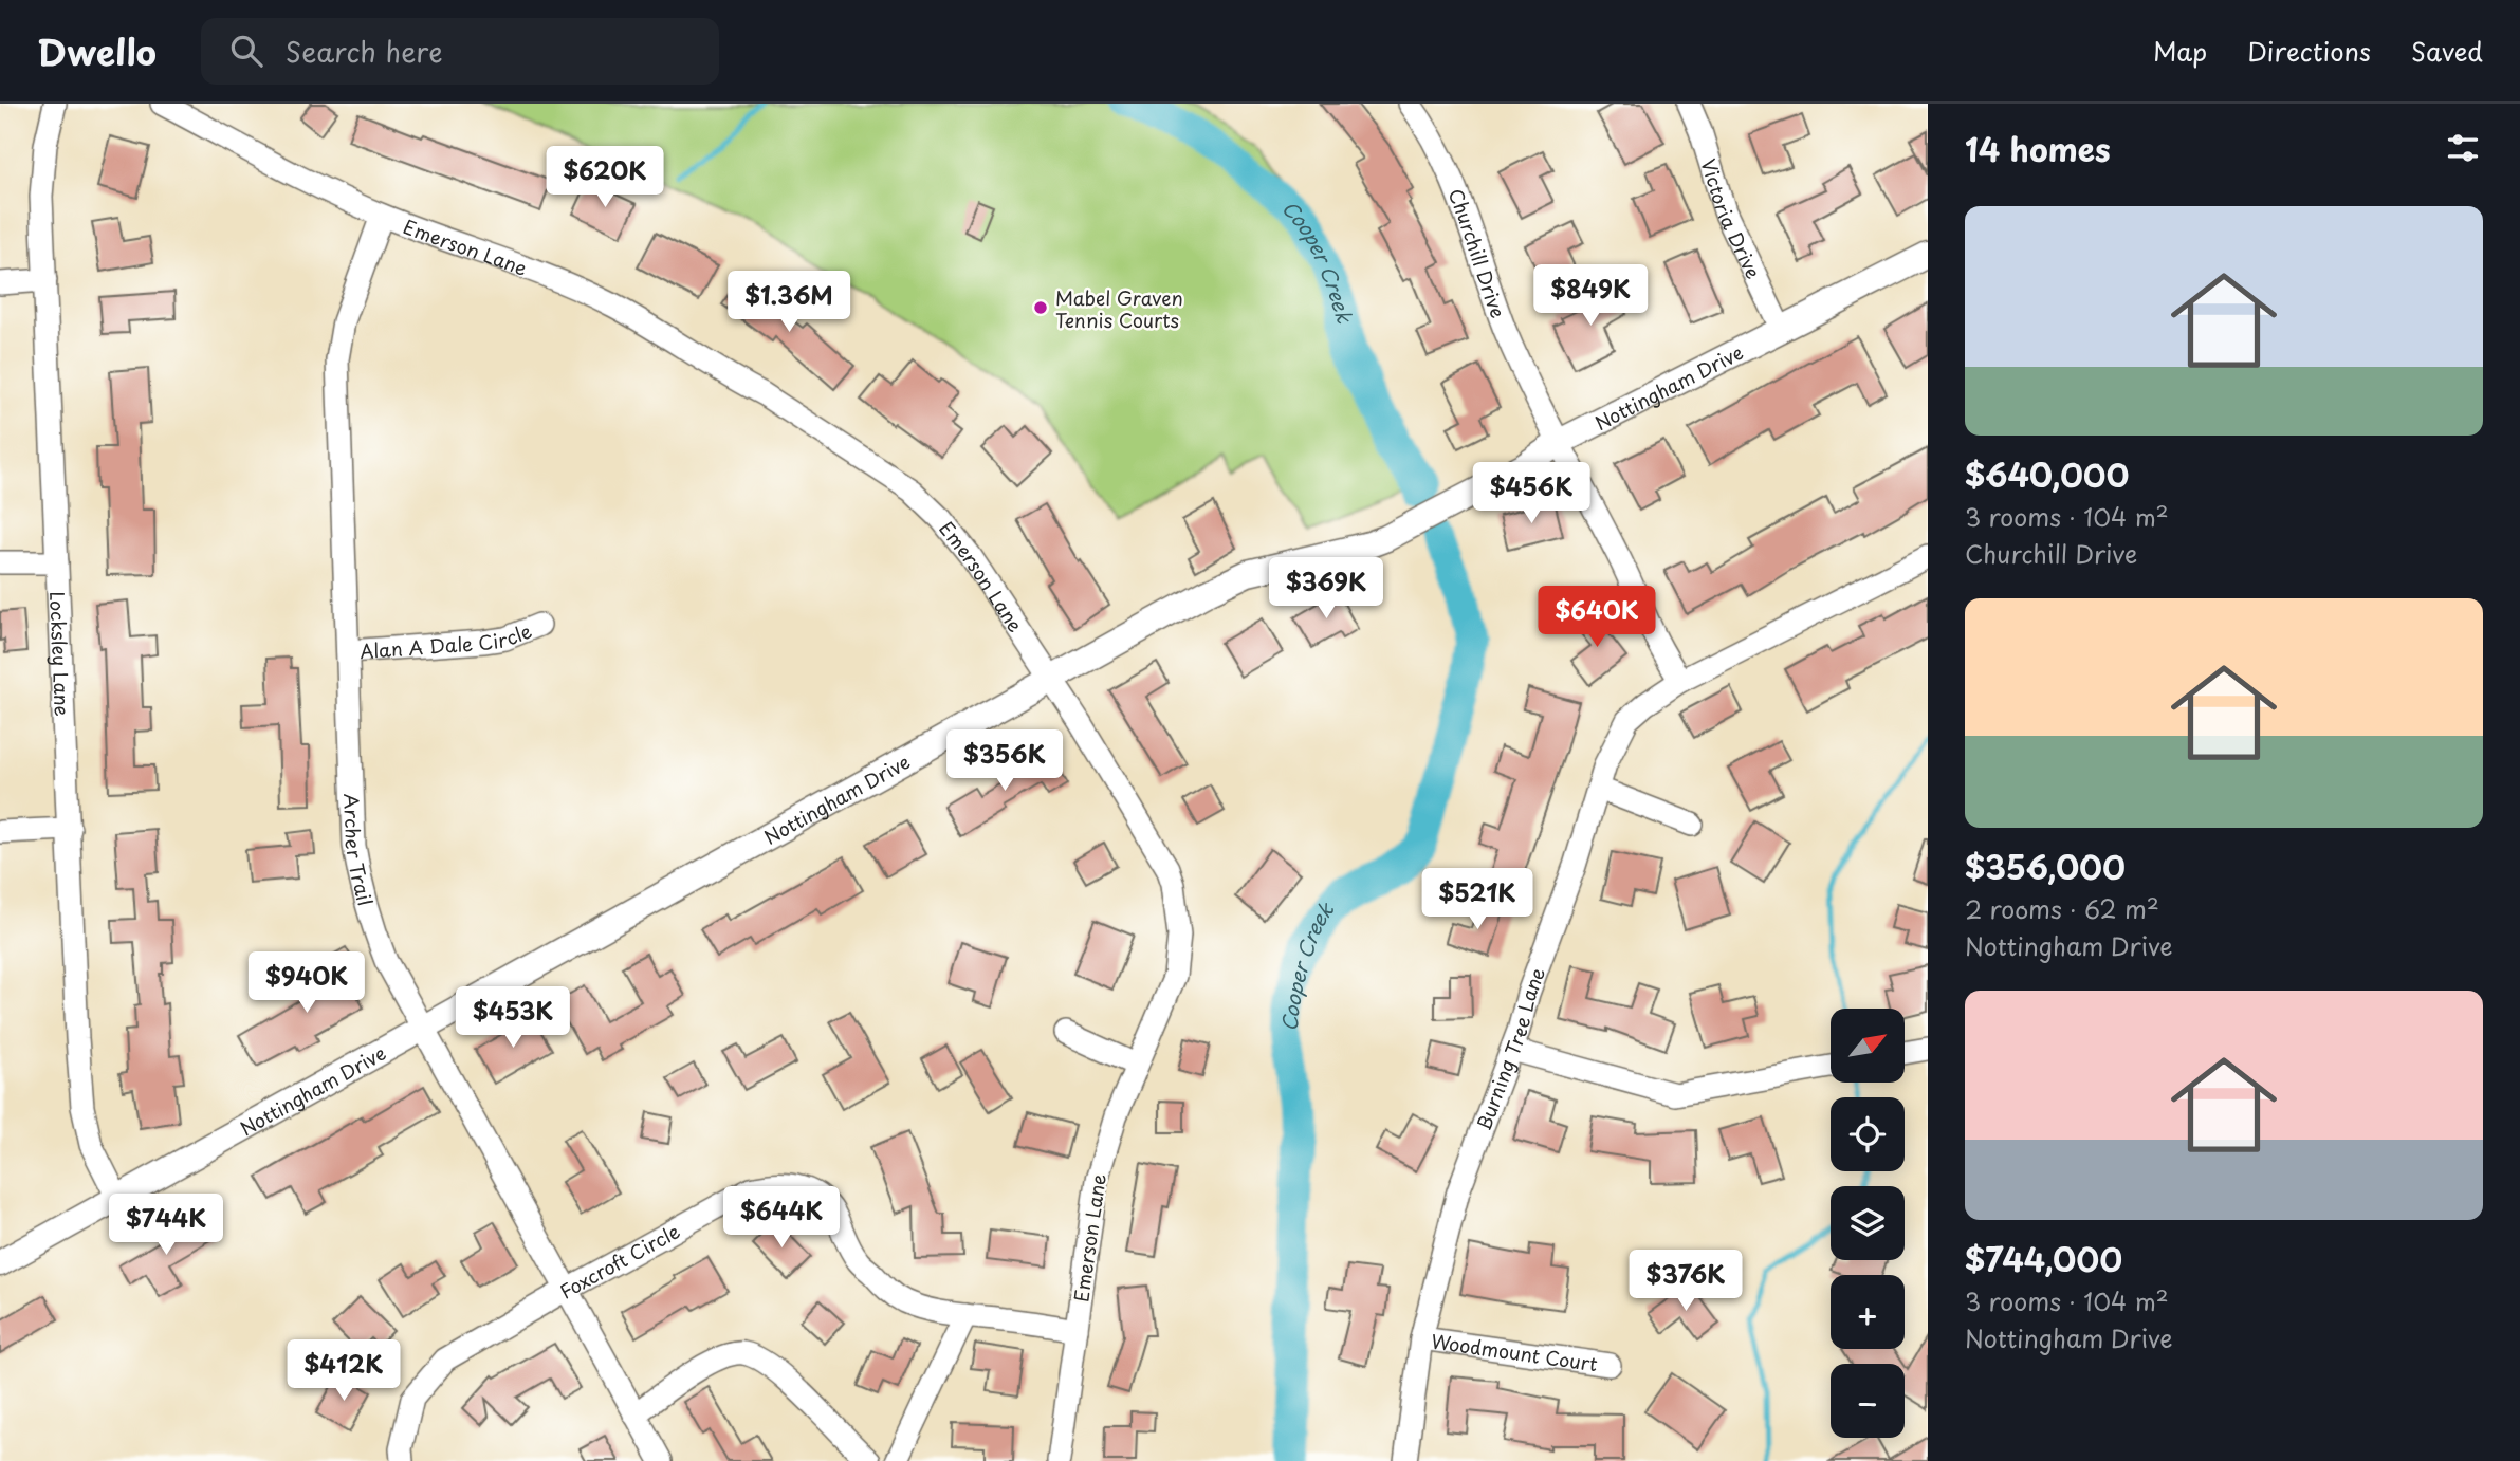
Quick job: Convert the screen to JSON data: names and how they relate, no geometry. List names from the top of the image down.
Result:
{
  "streets": {
    "street": [
      "Victoria Drive",
      "Emerson Lane",
      "Churchill Drive",
      "Nottingham Drive",
      "Alan A Dale Circle",
      "Locksley Lane",
      "Archer Trail",
      "Burning Tree Lane",
      "Foxcroft Circle",
      "Woodmount Court"
    ]
  },
  "crossings": [
    ["Victoria Drive", "Nottingham Drive"],
    ["Emerson Lane", "Nottingham Drive"],
    ["Emerson Lane", "Archer Trail"],
    ["Emerson Lane", "Foxcroft Circle"],
    ["Churchill Drive", "Nottingham Drive"],
    ["Churchill Drive", "Burning Tree Lane"],
    ["Nottingham Drive", "Locksley Lane"],
    ["Nottingham Drive", "Archer Trail"],
    ["Alan A Dale Circle", "Archer Trail"],
    ["Archer Trail", "Foxcroft Circle"],
    ["Burning Tree Lane", "Woodmount Court"]
  ],
  "water": ["Cooper Creek"],
  "places": ["Mabel Graven Tennis Courts"],
  "north": "top right",
  "page": {
    "header": "Dwello",
    "search": "Search here",
    "nav": ["Map", "Directions", "Saved"],
    "heading": "14 homes",
    "price": [
      "$620K",
      "$849K",
      "$1.36M",
      "$456K",
      "$369K",
      "$640K",
      "$356K",
      "$521K",
      "$940K",
      "$453K",
      "$644K",
      "$744K",
      "$376K",
      "$412K"
    ],
    "list": [
      {
        "name": "$640,000",
        "note": "3 rooms · 104 m² · Churchill Drive"
      },
      {
        "name": "$356,000",
        "note": "2 rooms · 62 m² · Nottingham Drive"
      },
      {
        "name": "$744,000",
        "note": "3 rooms · 104 m² · Nottingham Drive"
      }
    ],
    "map_buttons": ["+", "−"]
  }
}
